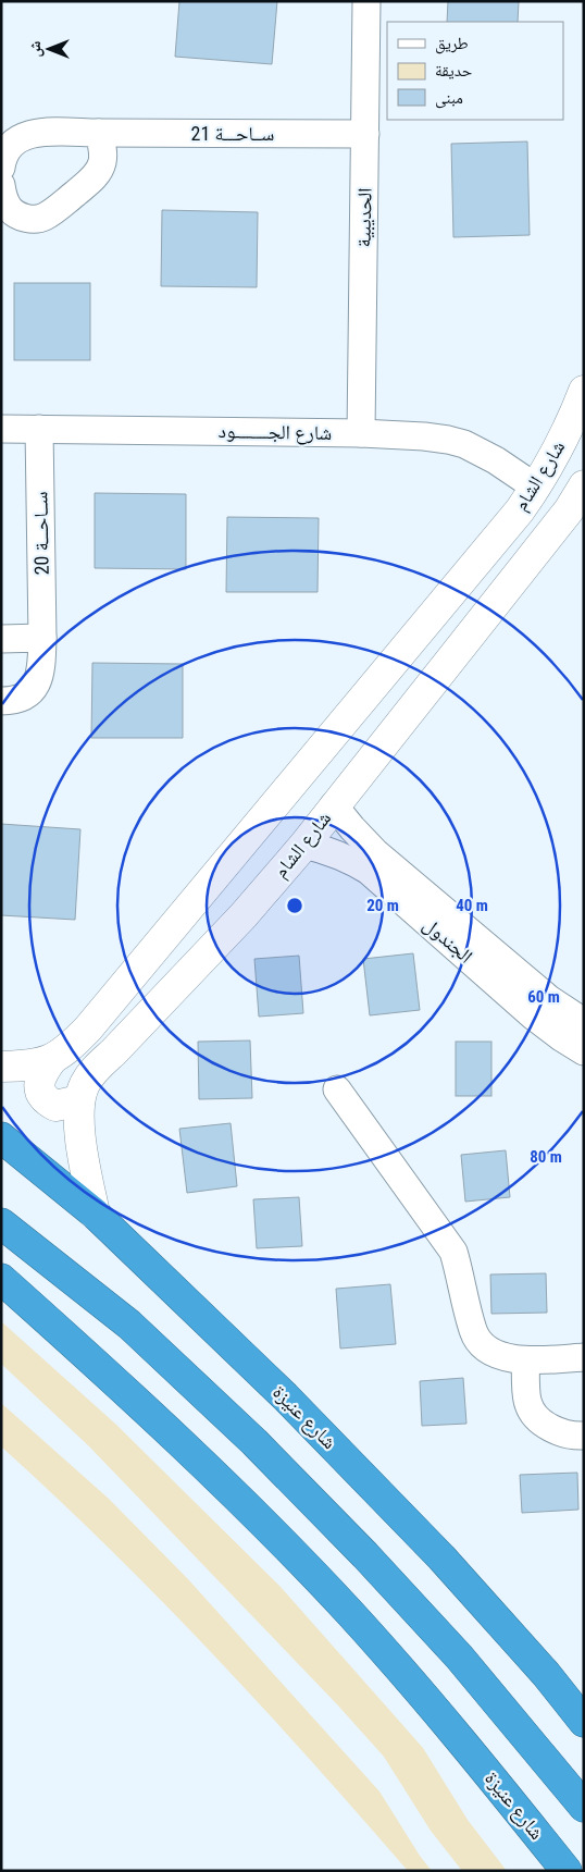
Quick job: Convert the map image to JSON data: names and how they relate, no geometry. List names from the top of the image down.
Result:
{
  "streets": {
    "highway": ["شارع عنيزة"],
    "street": [
      "ســاحـــة 21",
      "الحديبية",
      "شارع الجــــــــود",
      "شارع الشام",
      "ســاحـــة 20",
      "الجندول"
    ]
  },
  "crossings": [
    ["ســاحـــة 21", "الحديبية"],
    ["الحديبية", "شارع الجــــــــود"],
    ["شارع الجــــــــود", "شارع الشام"],
    ["شارع الجــــــــود", "ســاحـــة 20"],
    ["شارع الشام", "الجندول"],
    ["شارع الشام", "شارع عنيزة"]
  ],
  "legend": ["طريق", "حديقة", "مبنى"],
  "north": "left",
  "rings": [
    "20 m",
    "40 m",
    "60 m",
    "80 m"
  ]
}
